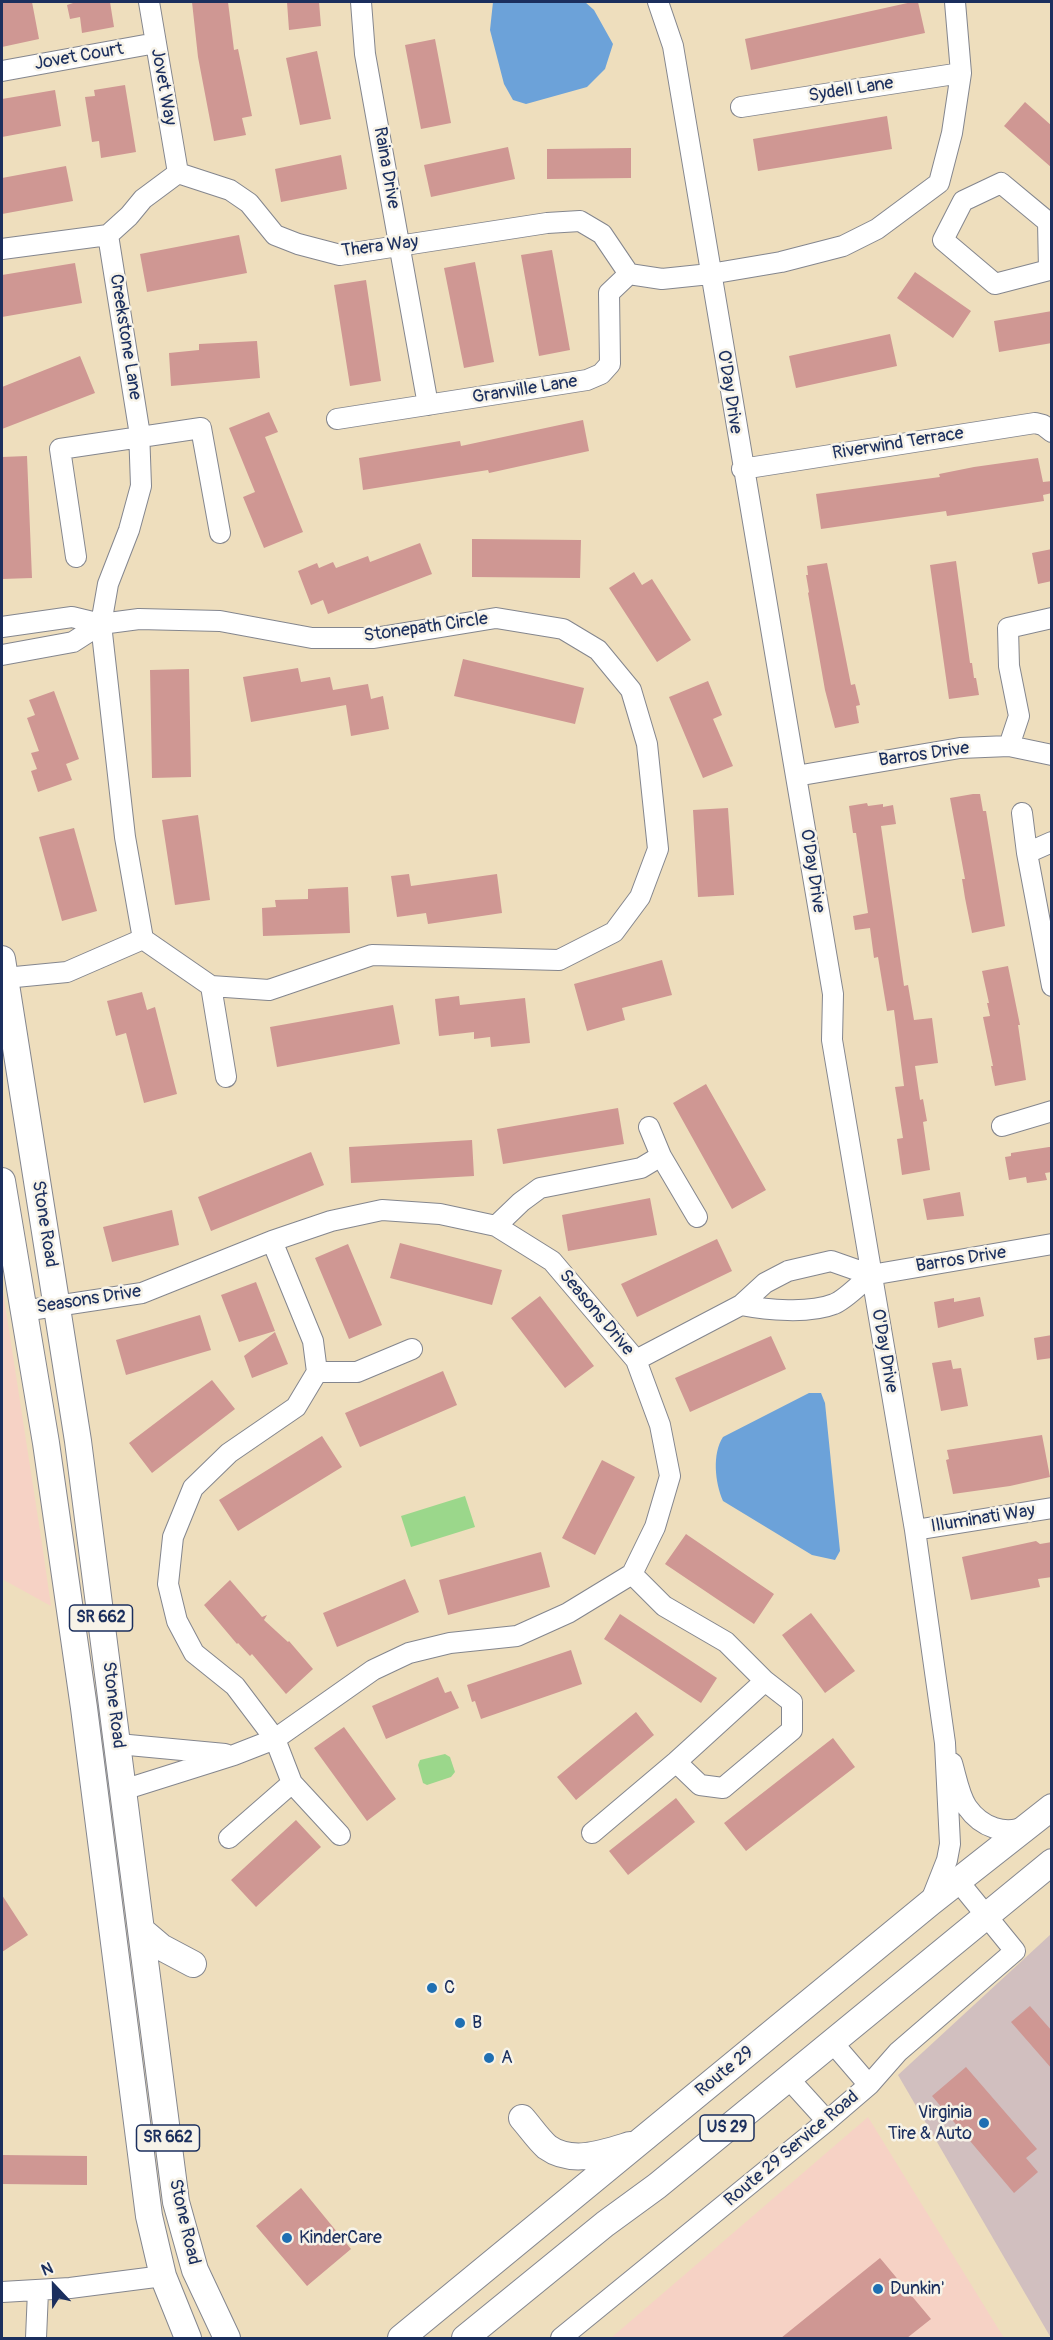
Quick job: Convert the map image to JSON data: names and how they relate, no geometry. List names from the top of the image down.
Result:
{
  "streets": {
    "main road": [
      "Stone Road",
      "SR 662",
      "Route 29",
      "US 29"
    ],
    "street": [
      "Jovet Court",
      "Jovet Way",
      "Sydell Lane",
      "Raina Drive",
      "Thera Way",
      "Creekstone Lane",
      "Granville Lane",
      "O'Day Drive",
      "Riverwind Terrace",
      "Stonepath Circle",
      "Barros Drive",
      "Seasons Drive",
      "Illuminati Way",
      "Route 29 Service Road"
    ]
  },
  "crossings": [
    ["Jovet Court", "Jovet Way"],
    ["Jovet Way", "Thera Way"],
    ["Raina Drive", "Thera Way"],
    ["Raina Drive", "Granville Lane"],
    ["Thera Way", "Granville Lane"],
    ["Creekstone Lane", "Stonepath Circle"],
    ["O'Day Drive", "Riverwind Terrace"],
    ["O'Day Drive", "Barros Drive"],
    ["O'Day Drive", "Illuminati Way"],
    ["O'Day Drive", "Route 29"],
    ["Stone Road", "Seasons Drive"],
    ["US 29", "Route 29 Service Road"]
  ],
  "places": [
    "C",
    "B",
    "A",
    "Virginia Tire & Auto",
    "KinderCare",
    "Dunkin'"
  ],
  "north": "top"
}
